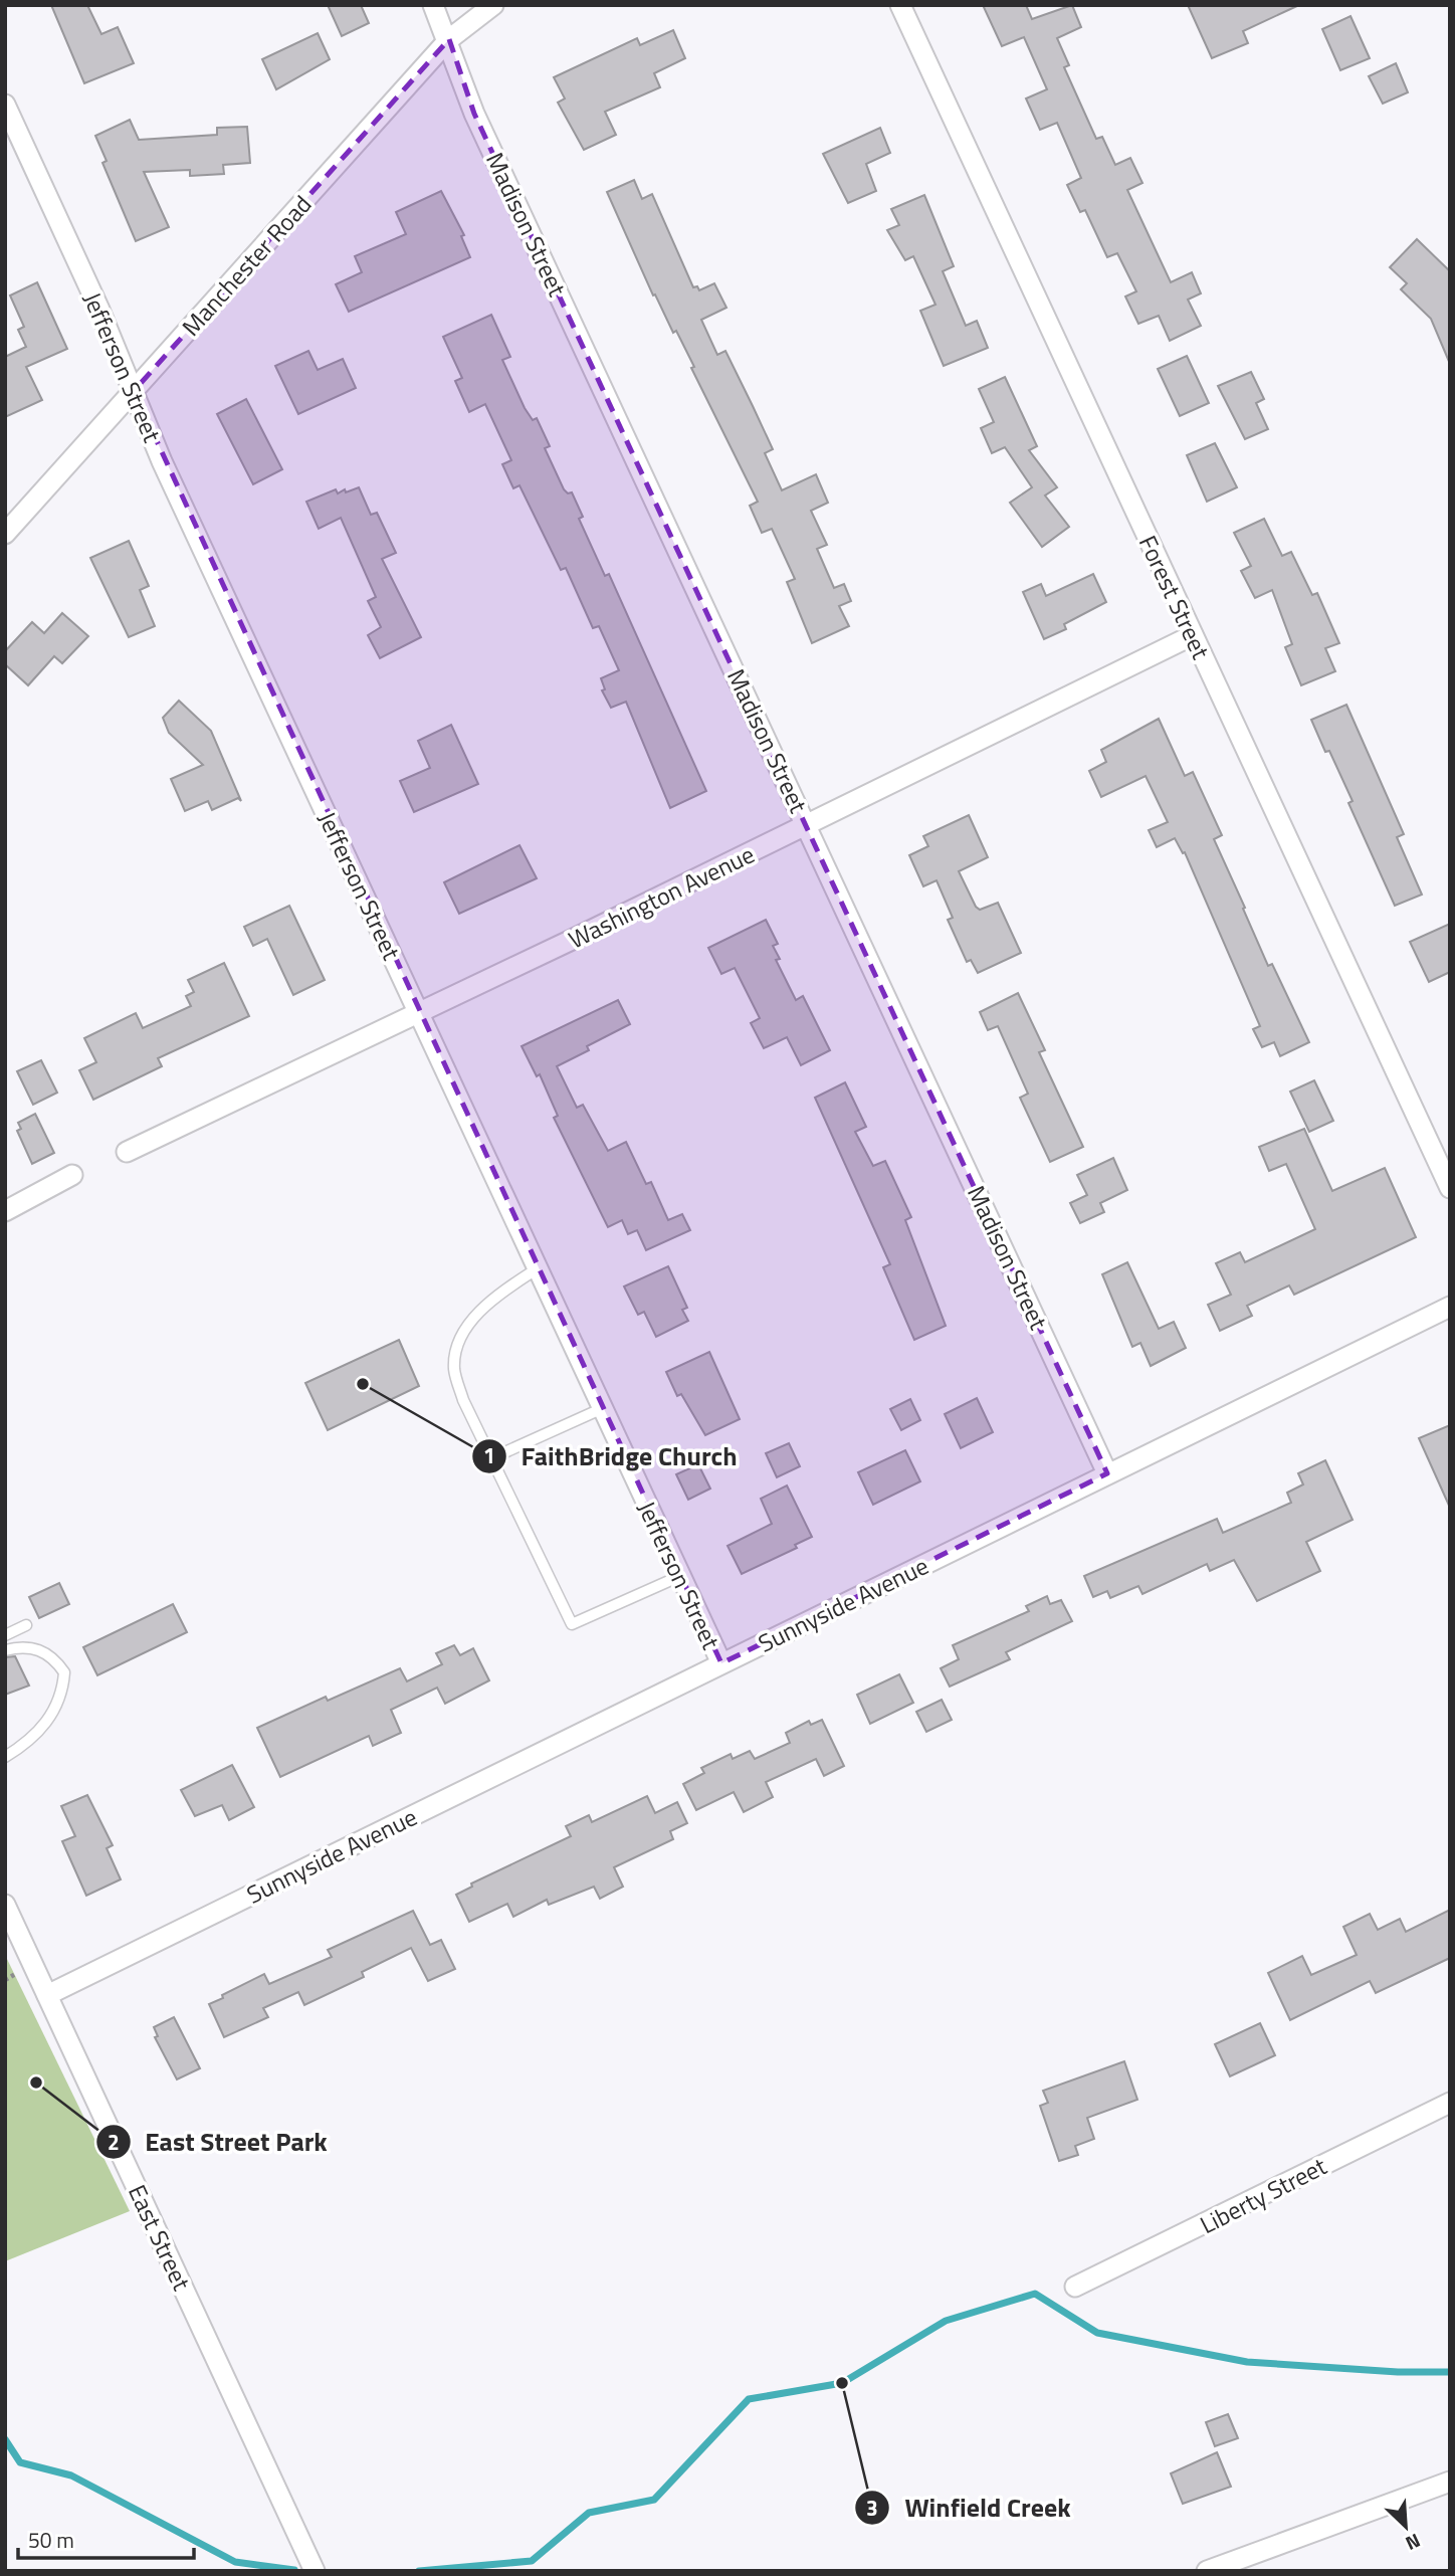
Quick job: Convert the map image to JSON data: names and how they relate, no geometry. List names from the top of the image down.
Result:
{
  "streets": {
    "street": [
      "Madison Street",
      "Manchester Road",
      "Jefferson Street",
      "Forest Street",
      "Washington Avenue",
      "Sunnyside Avenue",
      "Liberty Street",
      "East Street"
    ]
  },
  "crossings": [
    ["Madison Street", "Manchester Road"],
    ["Madison Street", "Washington Avenue"],
    ["Madison Street", "Sunnyside Avenue"],
    ["Manchester Road", "Jefferson Street"],
    ["Jefferson Street", "Washington Avenue"],
    ["Jefferson Street", "Sunnyside Avenue"],
    ["Forest Street", "Washington Avenue"],
    ["Sunnyside Avenue", "East Street"]
  ],
  "places": ["FaithBridge Church", "East Street Park", "Winfield Creek"],
  "scale_bar": "50 m",
  "north": "bottom right"
}
